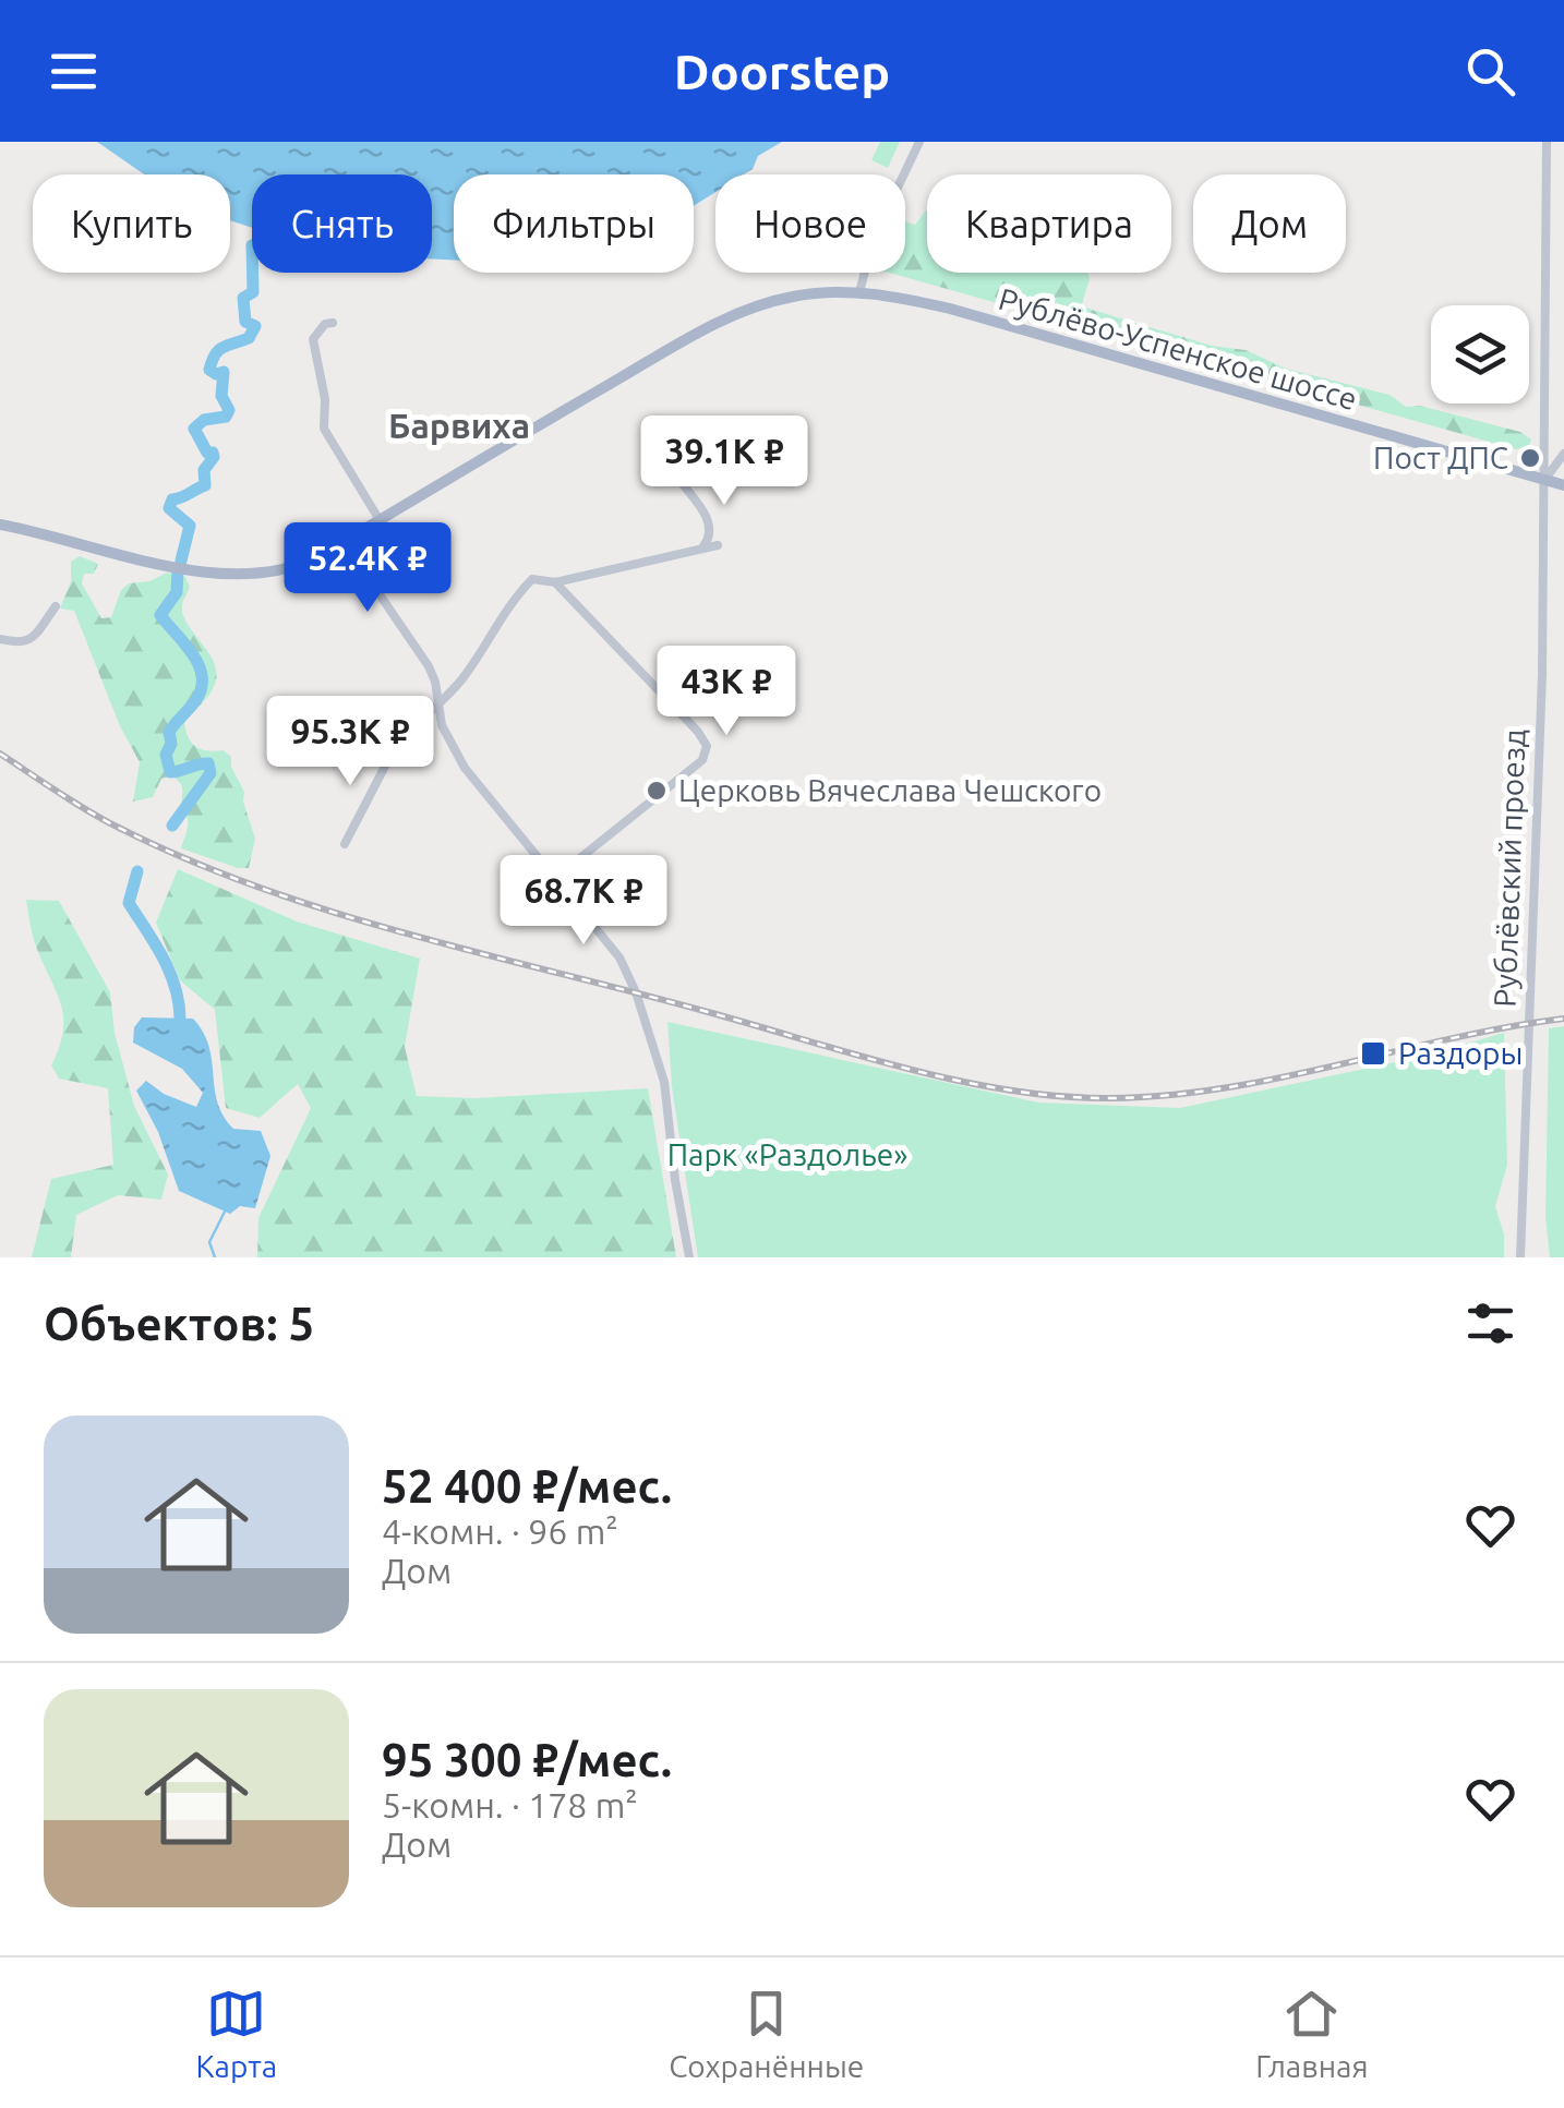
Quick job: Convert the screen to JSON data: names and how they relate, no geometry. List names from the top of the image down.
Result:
{
  "streets": {
    "main road": ["Рублёво-Успенское шоссе"],
    "street": ["Рублёвский проезд"]
  },
  "crossings": [
    ["Рублёво-Успенское шоссе", "Рублёвский проезд"]
  ],
  "districts": ["Барвиха"],
  "parks": ["Парк «Раздолье»"],
  "places": {
    "other": ["Пост ДПС", "Церковь Вячеслава Чешского"],
    "transit": ["Раздоры"]
  },
  "page": {
    "header": "Doorstep",
    "chip": [
      "Купить",
      "Снять",
      "Фильтры",
      "Новое",
      "Квартира",
      "Дом"
    ],
    "price": [
      "39.1K ₽",
      "52.4K ₽",
      "43K ₽",
      "95.3K ₽",
      "68.7K ₽"
    ],
    "heading": "Объектов: 5",
    "list": [
      {
        "name": "52 400 ₽/мес.",
        "note": "4-комн. · 96 m² · Дом"
      },
      {
        "name": "95 300 ₽/мес.",
        "note": "5-комн. · 178 m² · Дом"
      }
    ],
    "tabs": ["Карта", "Сохранённые", "Главная"]
  }
}
